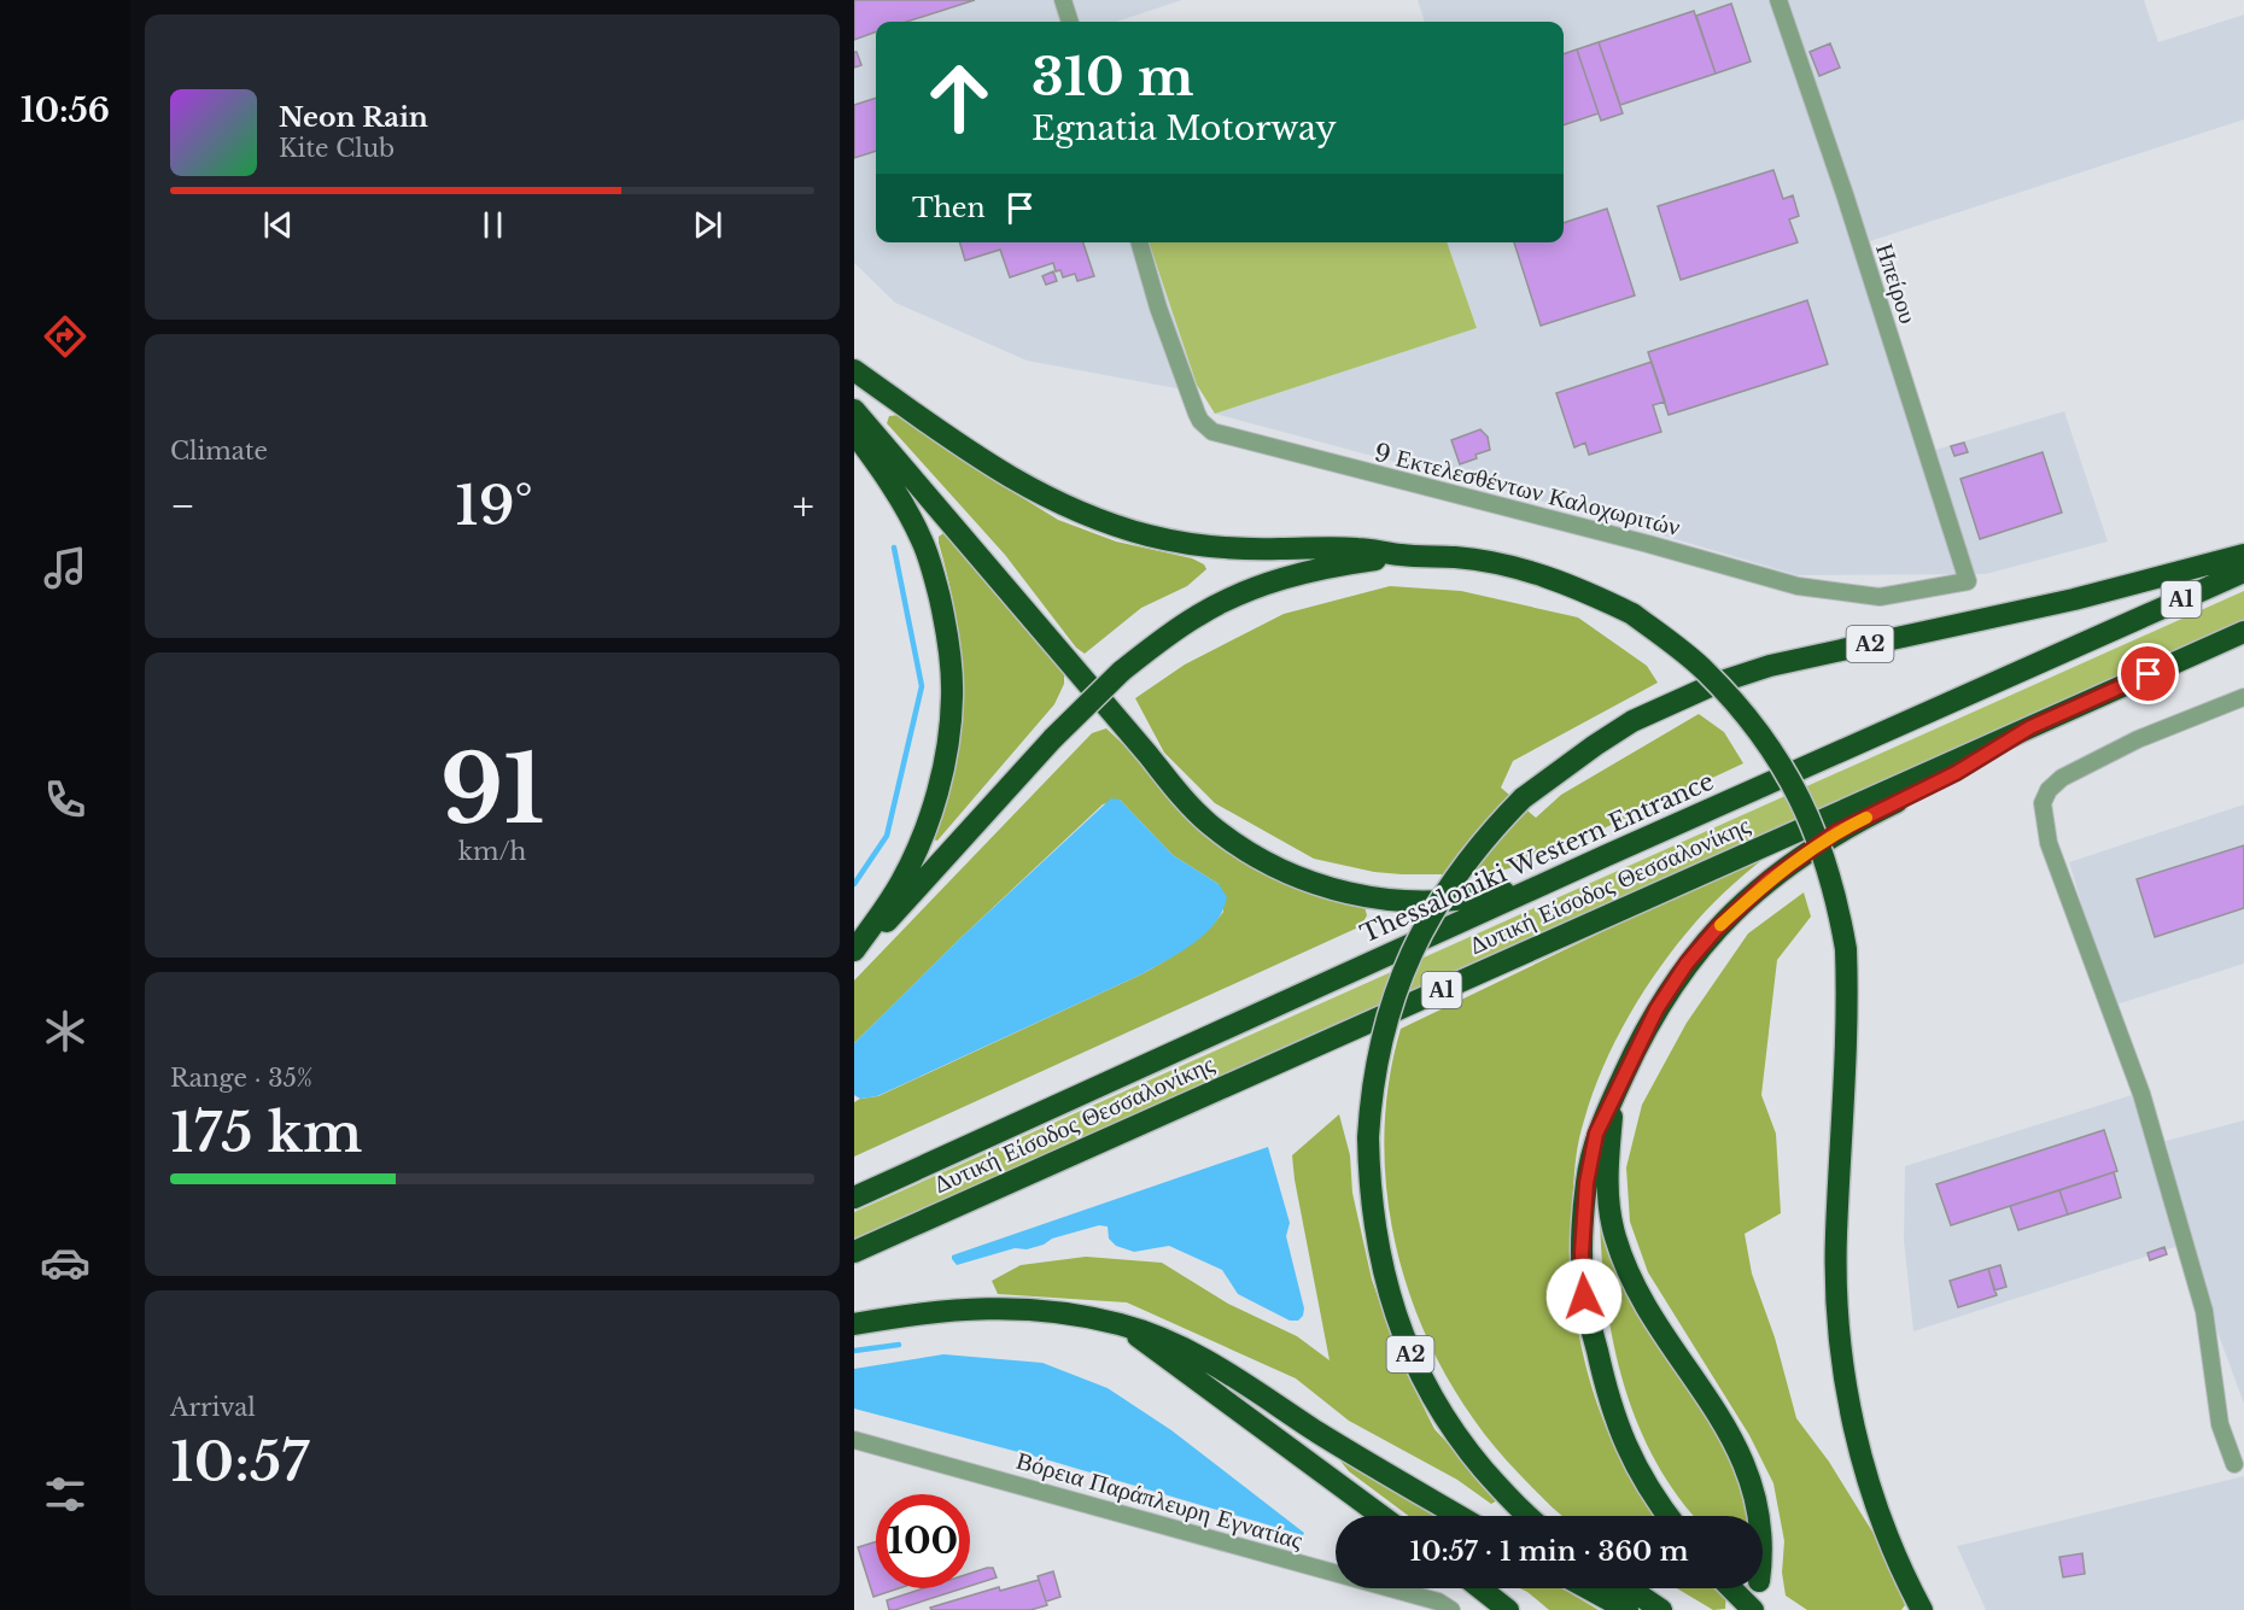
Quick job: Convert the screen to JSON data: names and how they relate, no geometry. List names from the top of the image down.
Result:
{
  "streets": {
    "highway": [
      "Α1",
      "Α2",
      "Thessaloniki Western Entrance",
      "Δυτική Είσοδος Θεσσαλονίκης"
    ],
    "street": ["Ηπείρου", "9 Εκτελεσθέντων Καλοχωριτών", "Βόρεια Παράπλευρη Εγνατίας"]
  },
  "crossings": [
    ["Ηπείρου", "9 Εκτελεσθέντων Καλοχωριτών"],
    ["Α1", "Δυτική Είσοδος Θεσσαλονίκης"]
  ],
  "page": {
    "tabs": "10:56",
    "turn": ["310 m", "Egnatia Motorway"],
    "song": ["Neon Rain", "Kite Club"],
    "then": "Then",
    "tile": [
      "Climate",
      ["91", "km/h"],
      ["Range · 35%", "175 km"],
      ["Arrival", "10:57"]
    ],
    "heat": ["−", "19°", "+"],
    "limit": "100",
    "trip": "10:57 · 1 min · 360 m"
  }
}
